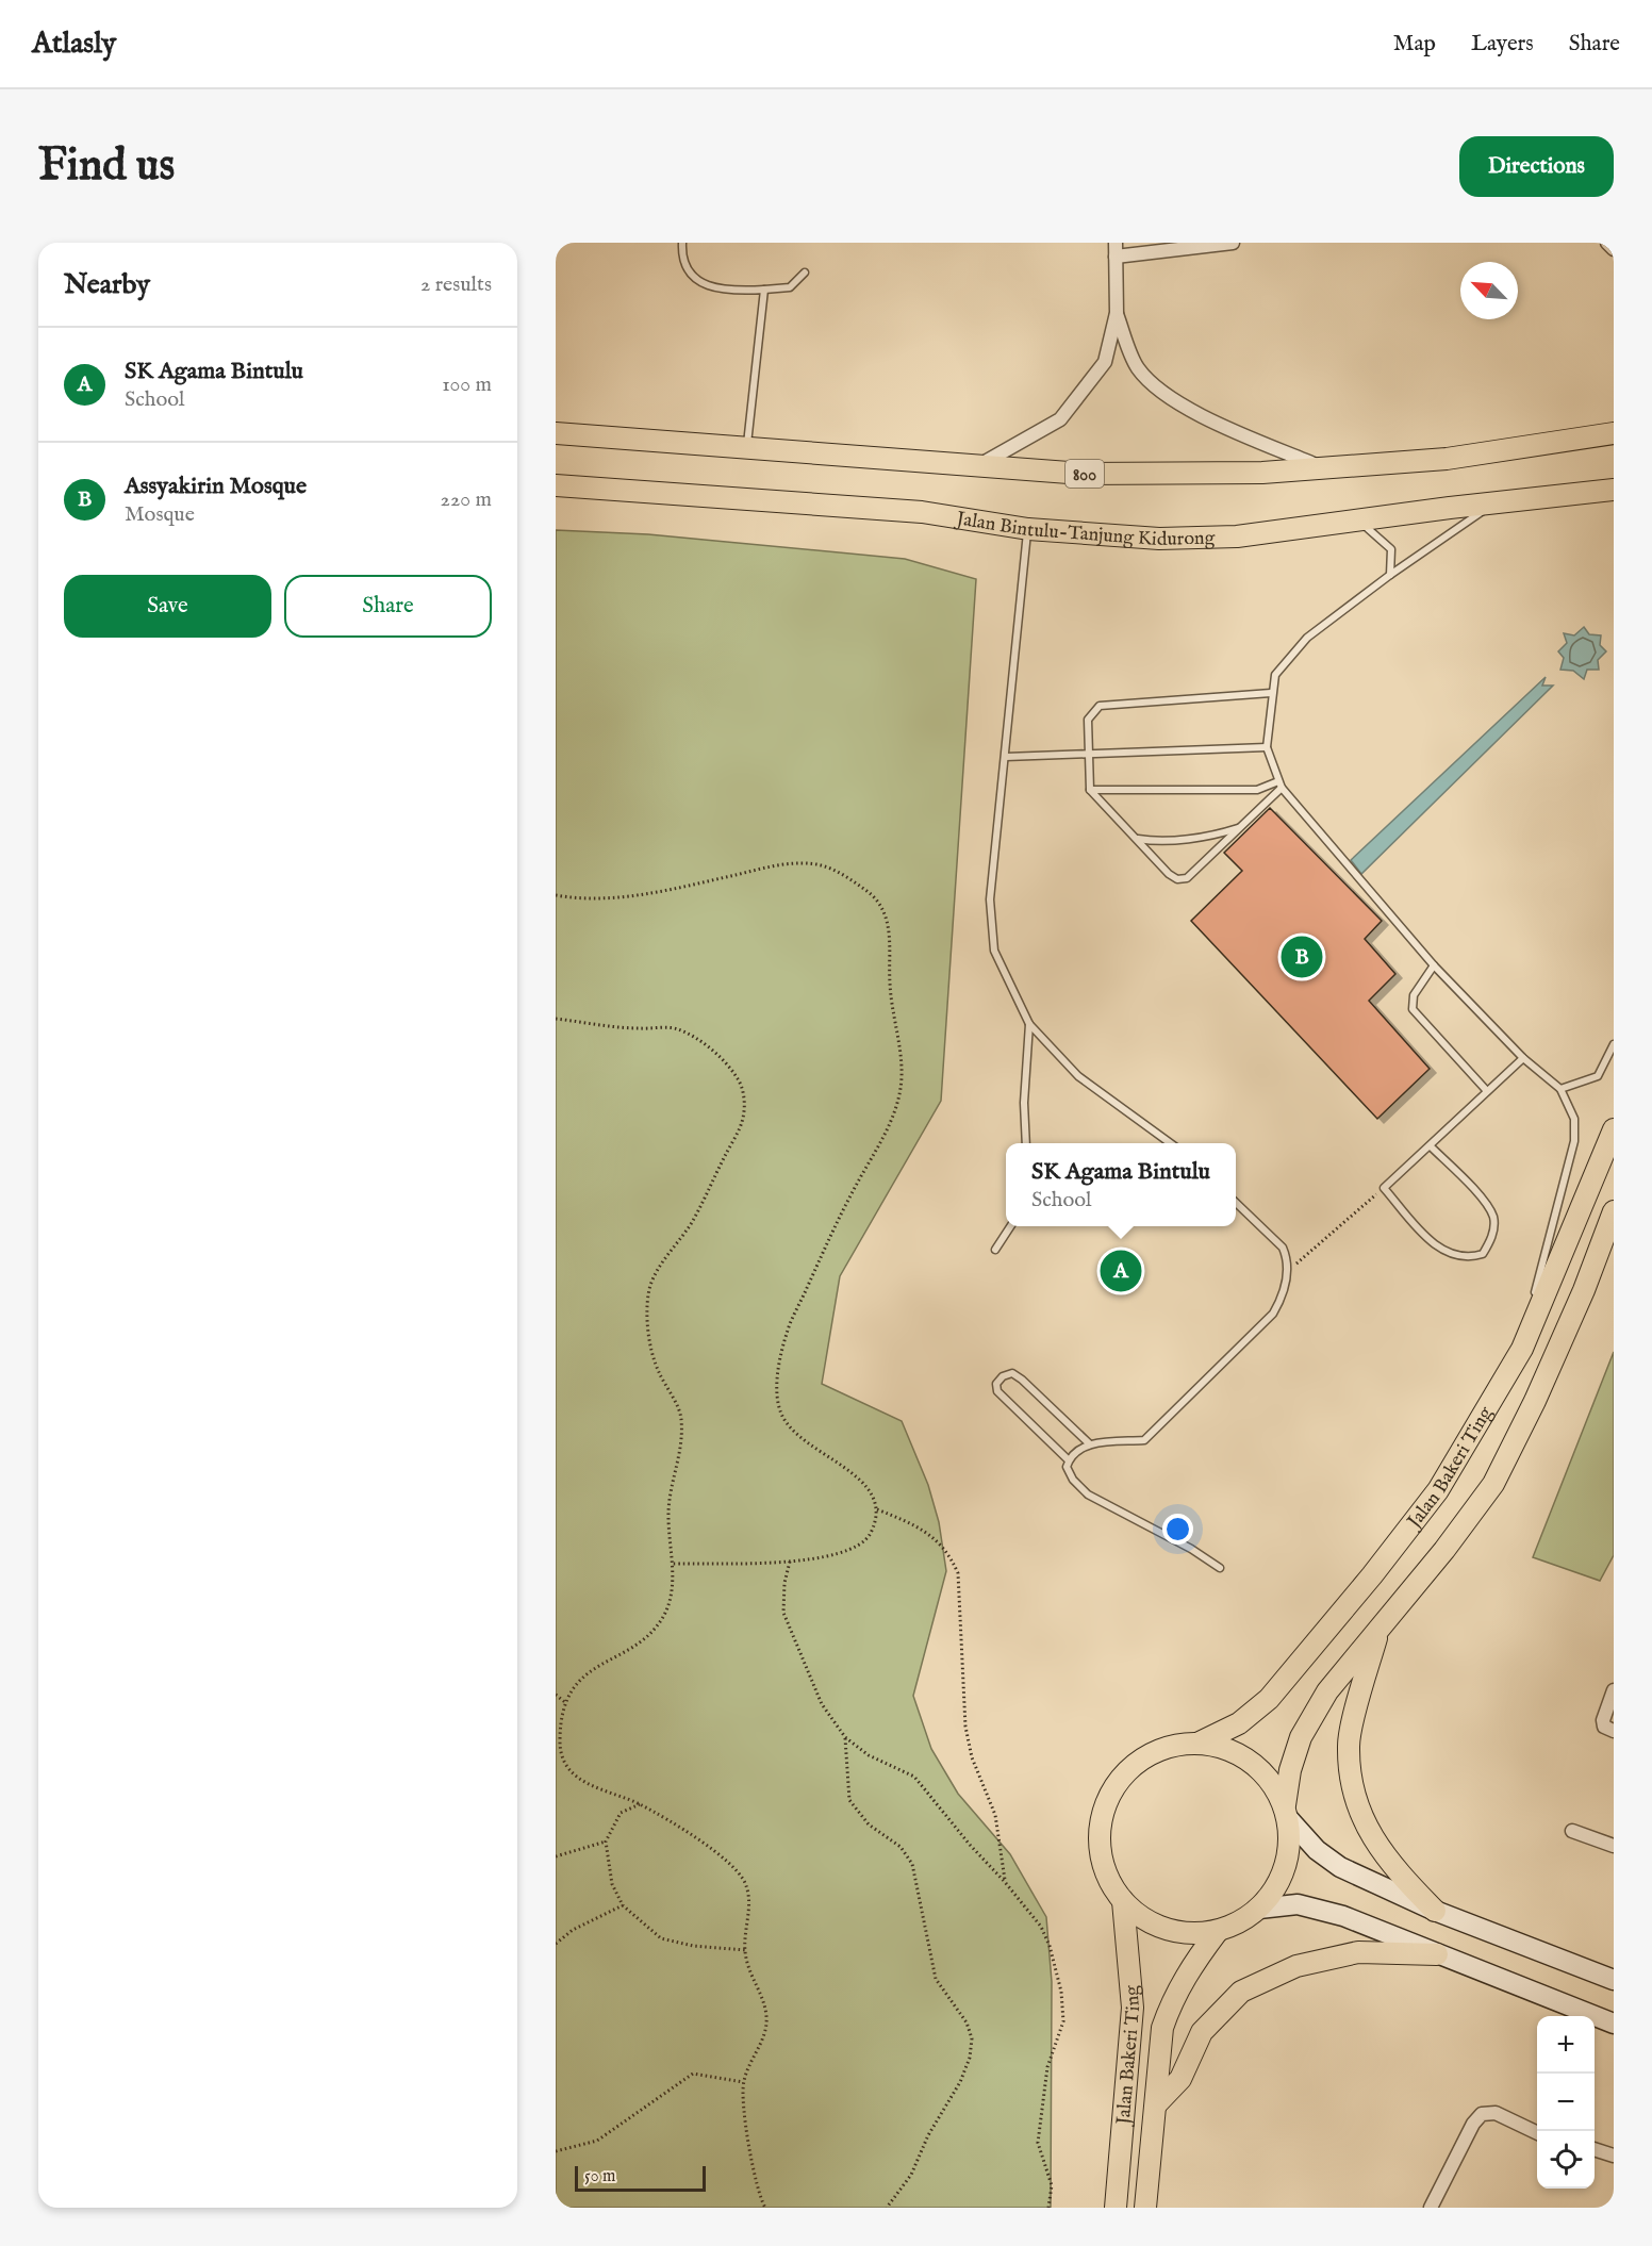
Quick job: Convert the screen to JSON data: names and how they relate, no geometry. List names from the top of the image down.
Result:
{
  "streets": {
    "main road": ["800", "Jalan Bintulu-Tanjung Kidurong", "Jalan Bakeri Ting"]
  },
  "scale_bar": "50 m",
  "north": "top left",
  "page": {
    "header": "Atlasly",
    "nav": ["Map", "Layers", "Share"],
    "buttons": [
      "Directions",
      ["Save", "Share"]
    ],
    "title": "Find us",
    "heading": ["Nearby", "2 results"],
    "list": [
      {
        "mark": "A",
        "name": "SK Agama Bintulu",
        "note": "School",
        "value": "100 m"
      },
      {
        "mark": "B",
        "name": "Assyakirin Mosque",
        "note": "Mosque",
        "value": "220 m"
      }
    ],
    "pins": ["B", "A"],
    "popup": ["SK Agama Bintulu", "School"],
    "map_buttons": ["+", "−"],
    "scale": "50 m"
  }
}
